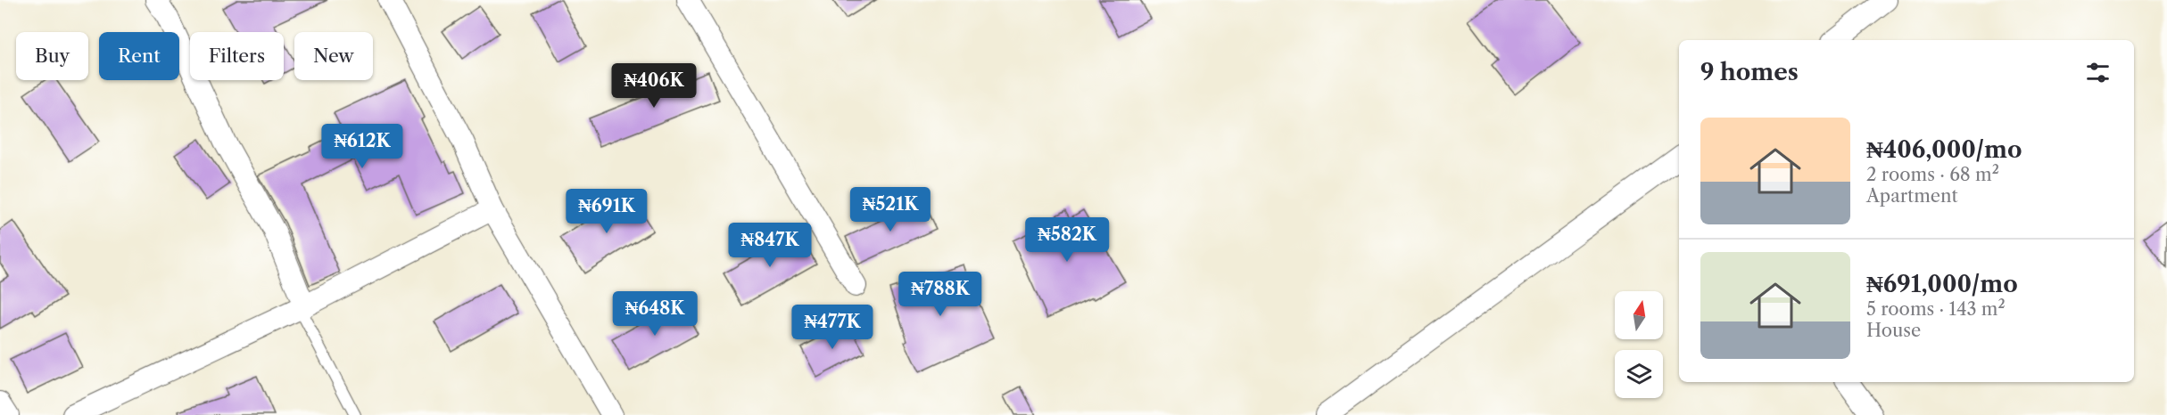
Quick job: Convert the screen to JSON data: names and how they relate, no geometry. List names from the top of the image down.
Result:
{
  "north": "top",
  "page": {
    "chip": [
      "Buy",
      "Rent",
      "Filters",
      "New"
    ],
    "heading": "9 homes",
    "price": [
      "₦406K",
      "₦612K",
      "₦521K",
      "₦691K",
      "₦582K",
      "₦847K",
      "₦788K",
      "₦648K",
      "₦477K"
    ],
    "list": [
      {
        "name": "₦406,000/mo",
        "note": "2 rooms · 68 m² · Apartment"
      },
      {
        "name": "₦691,000/mo",
        "note": "5 rooms · 143 m² · House"
      }
    ]
  }
}
